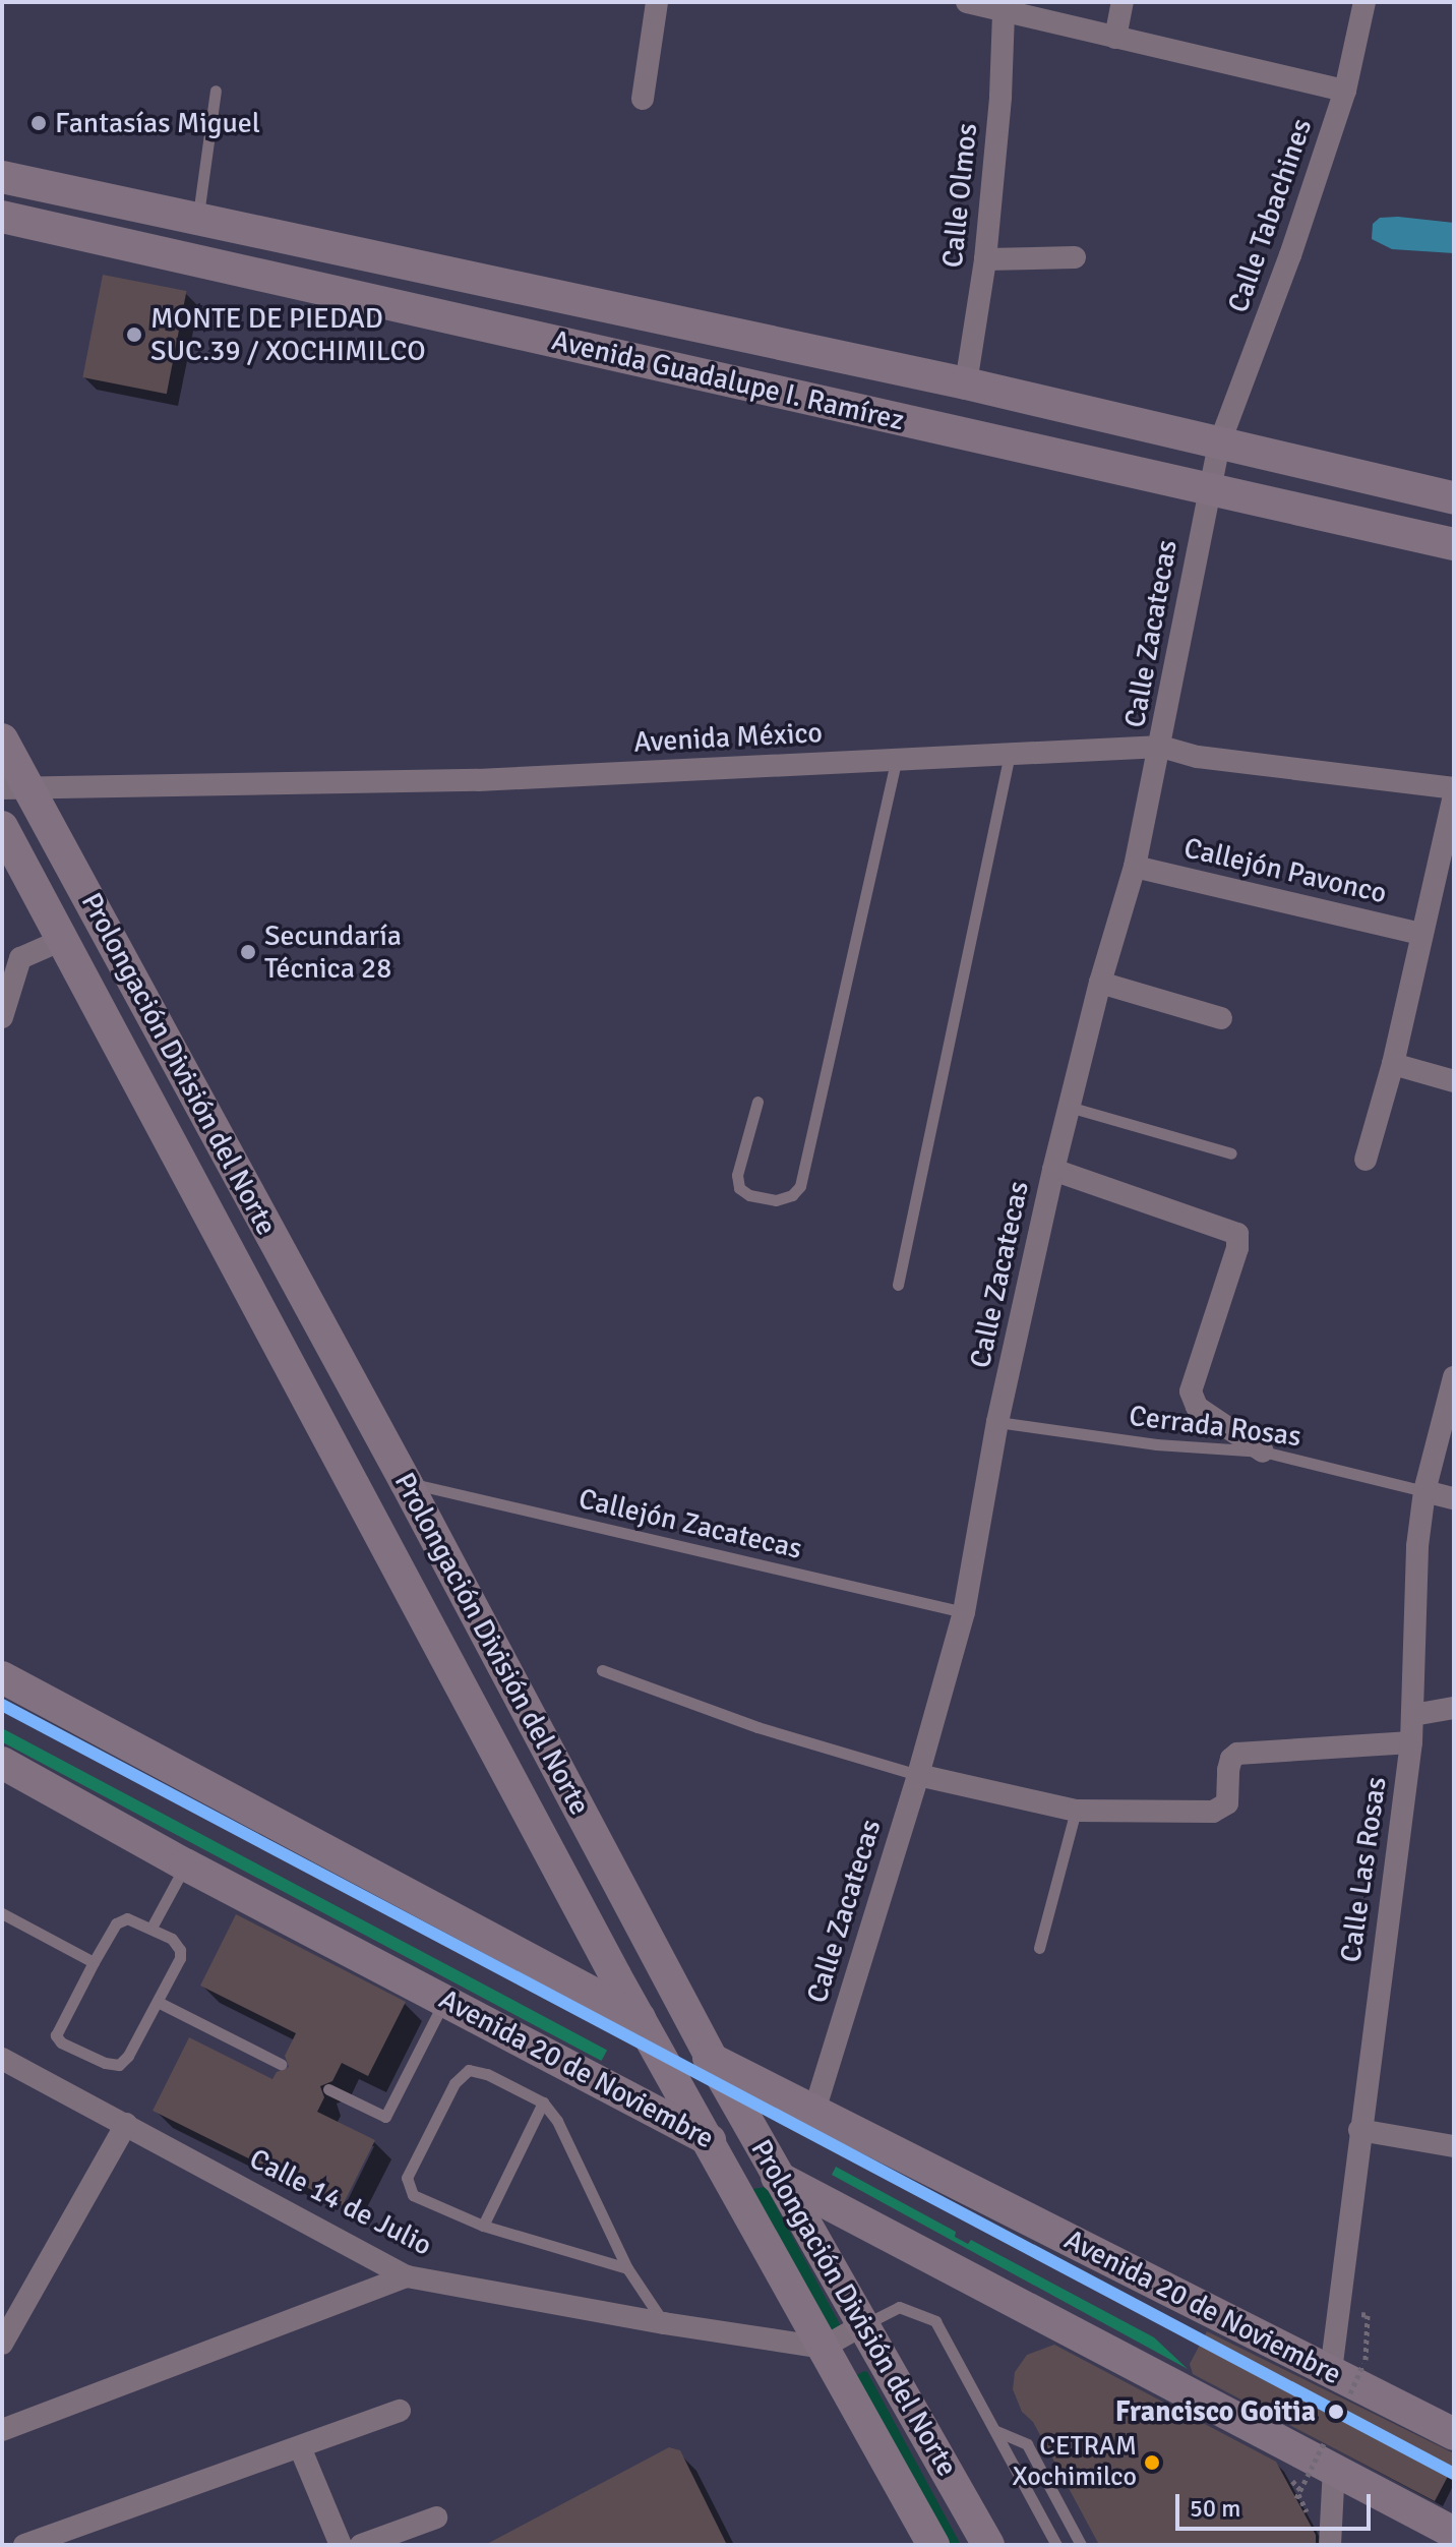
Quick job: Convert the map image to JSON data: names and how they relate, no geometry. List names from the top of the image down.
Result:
{
  "streets": {
    "main road": ["Avenida Guadalupe I. Ramírez", "Prolongación División del Norte", "Avenida 20 de Noviembre"],
    "street": [
      "Calle Olmos",
      "Calle Tabachines",
      "Calle Zacatecas",
      "Avenida México",
      "Callejón Pavonco",
      "Calle Las Rosas",
      "Calle 14 de Julio"
    ],
    "lane": ["Cerrada Rosas", "Callejón Zacatecas"]
  },
  "crossings": [
    ["Calle Olmos", "Avenida Guadalupe I. Ramírez"],
    ["Calle Tabachines", "Avenida Guadalupe I. Ramírez"],
    ["Calle Tabachines", "Calle Zacatecas"],
    ["Avenida Guadalupe I. Ramírez", "Calle Zacatecas"],
    ["Calle Zacatecas", "Avenida México"],
    ["Calle Zacatecas", "Callejón Pavonco"],
    ["Calle Zacatecas", "Cerrada Rosas"],
    ["Calle Zacatecas", "Callejón Zacatecas"],
    ["Calle Zacatecas", "Avenida 20 de Noviembre"],
    ["Avenida México", "Prolongación División del Norte"],
    ["Prolongación División del Norte", "Callejón Zacatecas"],
    ["Prolongación División del Norte", "Avenida 20 de Noviembre"],
    ["Prolongación División del Norte", "Calle 14 de Julio"],
    ["Cerrada Rosas", "Calle Las Rosas"],
    ["Calle Las Rosas", "Avenida 20 de Noviembre"]
  ],
  "places": [
    "Fantasías Miguel",
    "MONTE DE PIEDAD SUC.39 / XOCHIMILCO",
    "Secundaría Técnica 28",
    "Francisco Goitia",
    "CETRAM Xochimilco"
  ],
  "scale_bar": "50 m"
}
